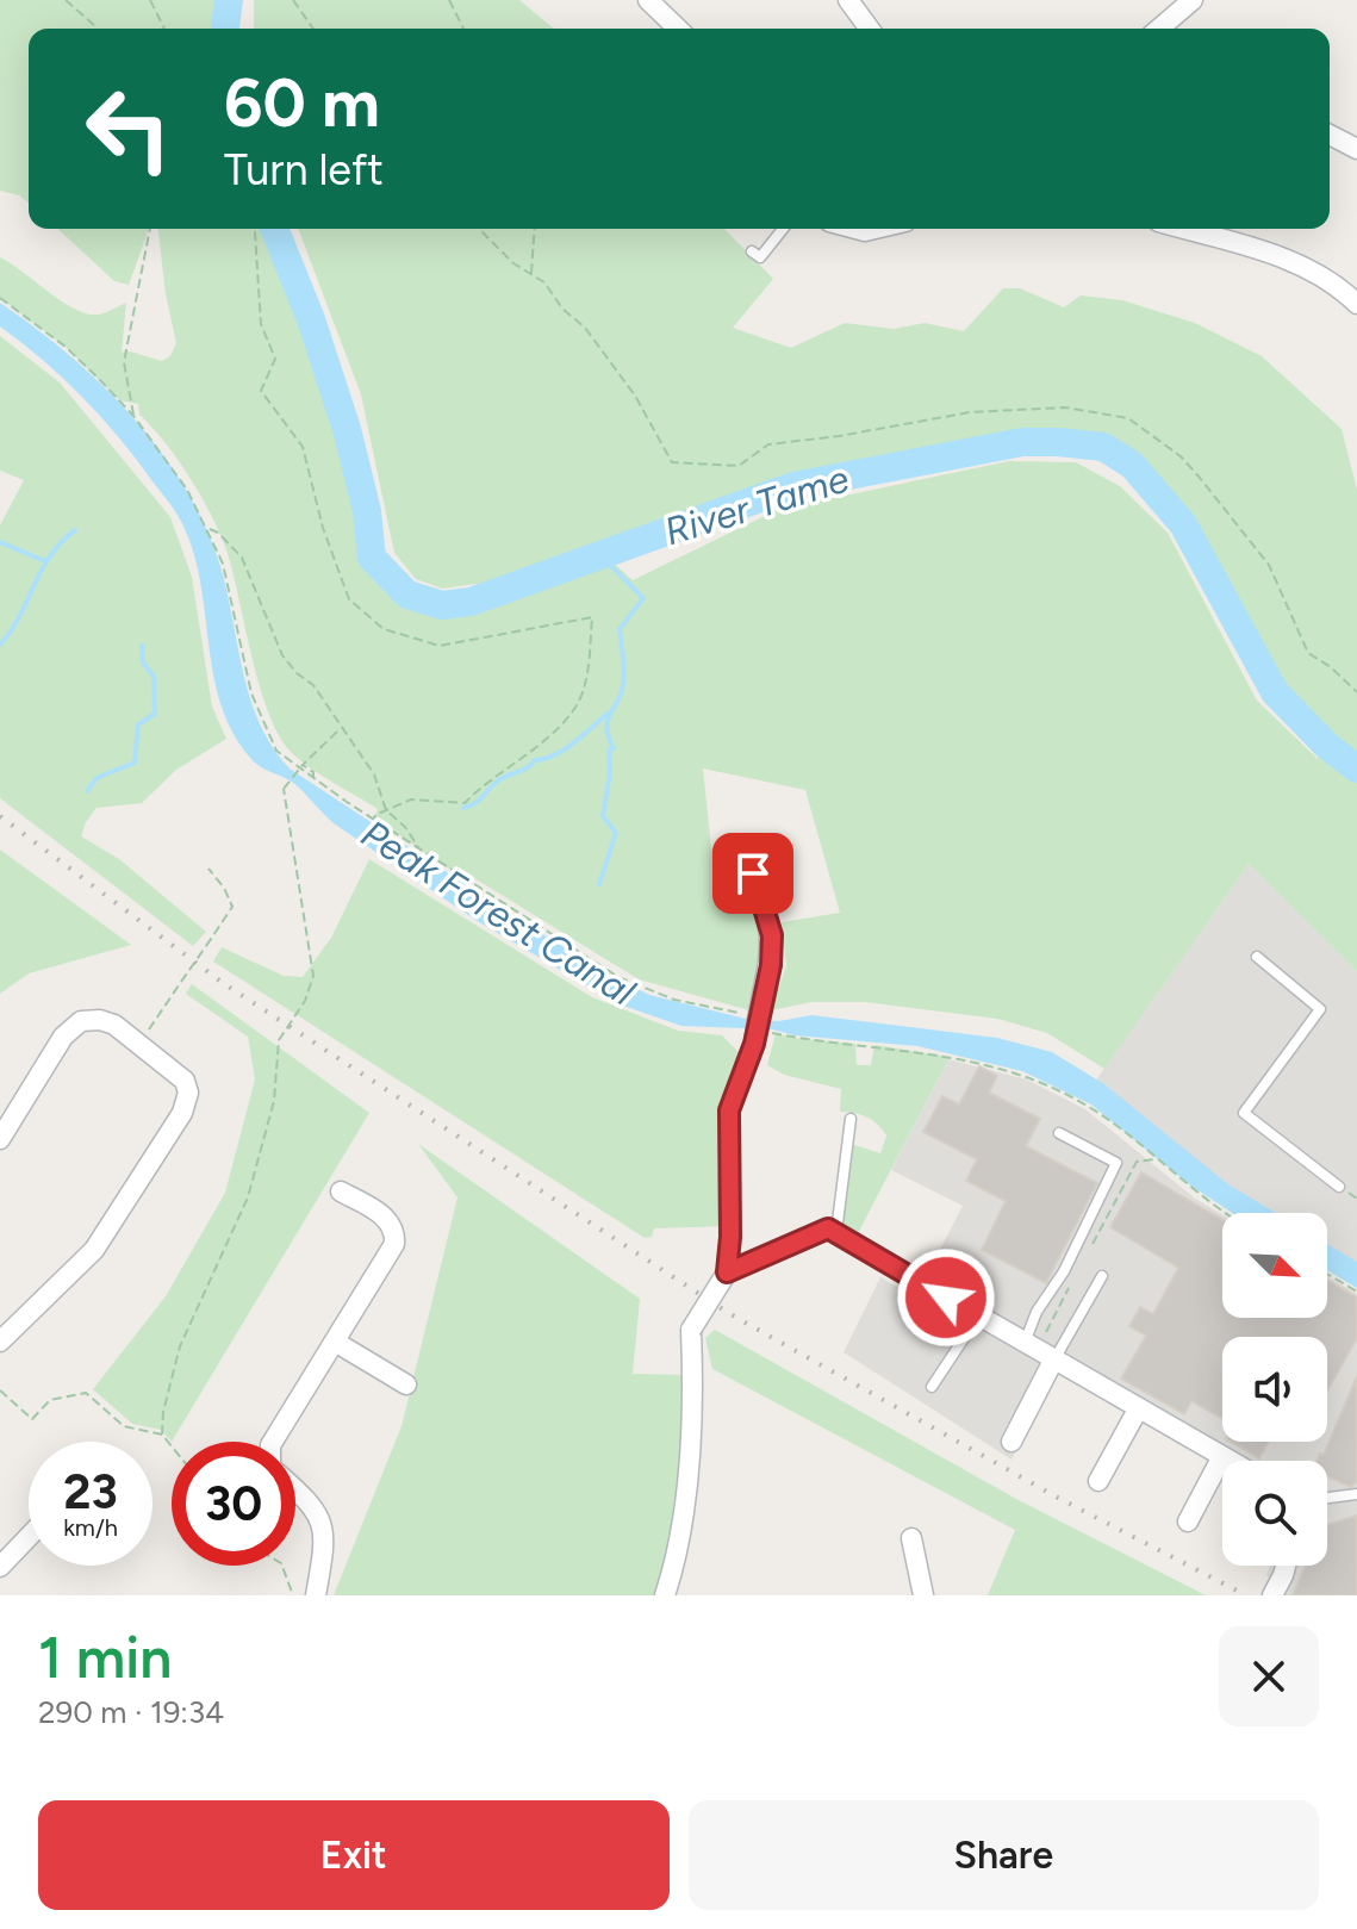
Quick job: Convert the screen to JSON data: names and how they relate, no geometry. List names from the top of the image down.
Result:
{
  "water": ["River Tame", "Peak Forest Canal"],
  "north": "bottom right",
  "page": {
    "turn": ["60 m", "Turn left"],
    "speed": "23 km/h",
    "limit": "30",
    "heading": ["1 min", "290 m · 19:34"],
    "buttons": ["Exit", "Share"]
  }
}
